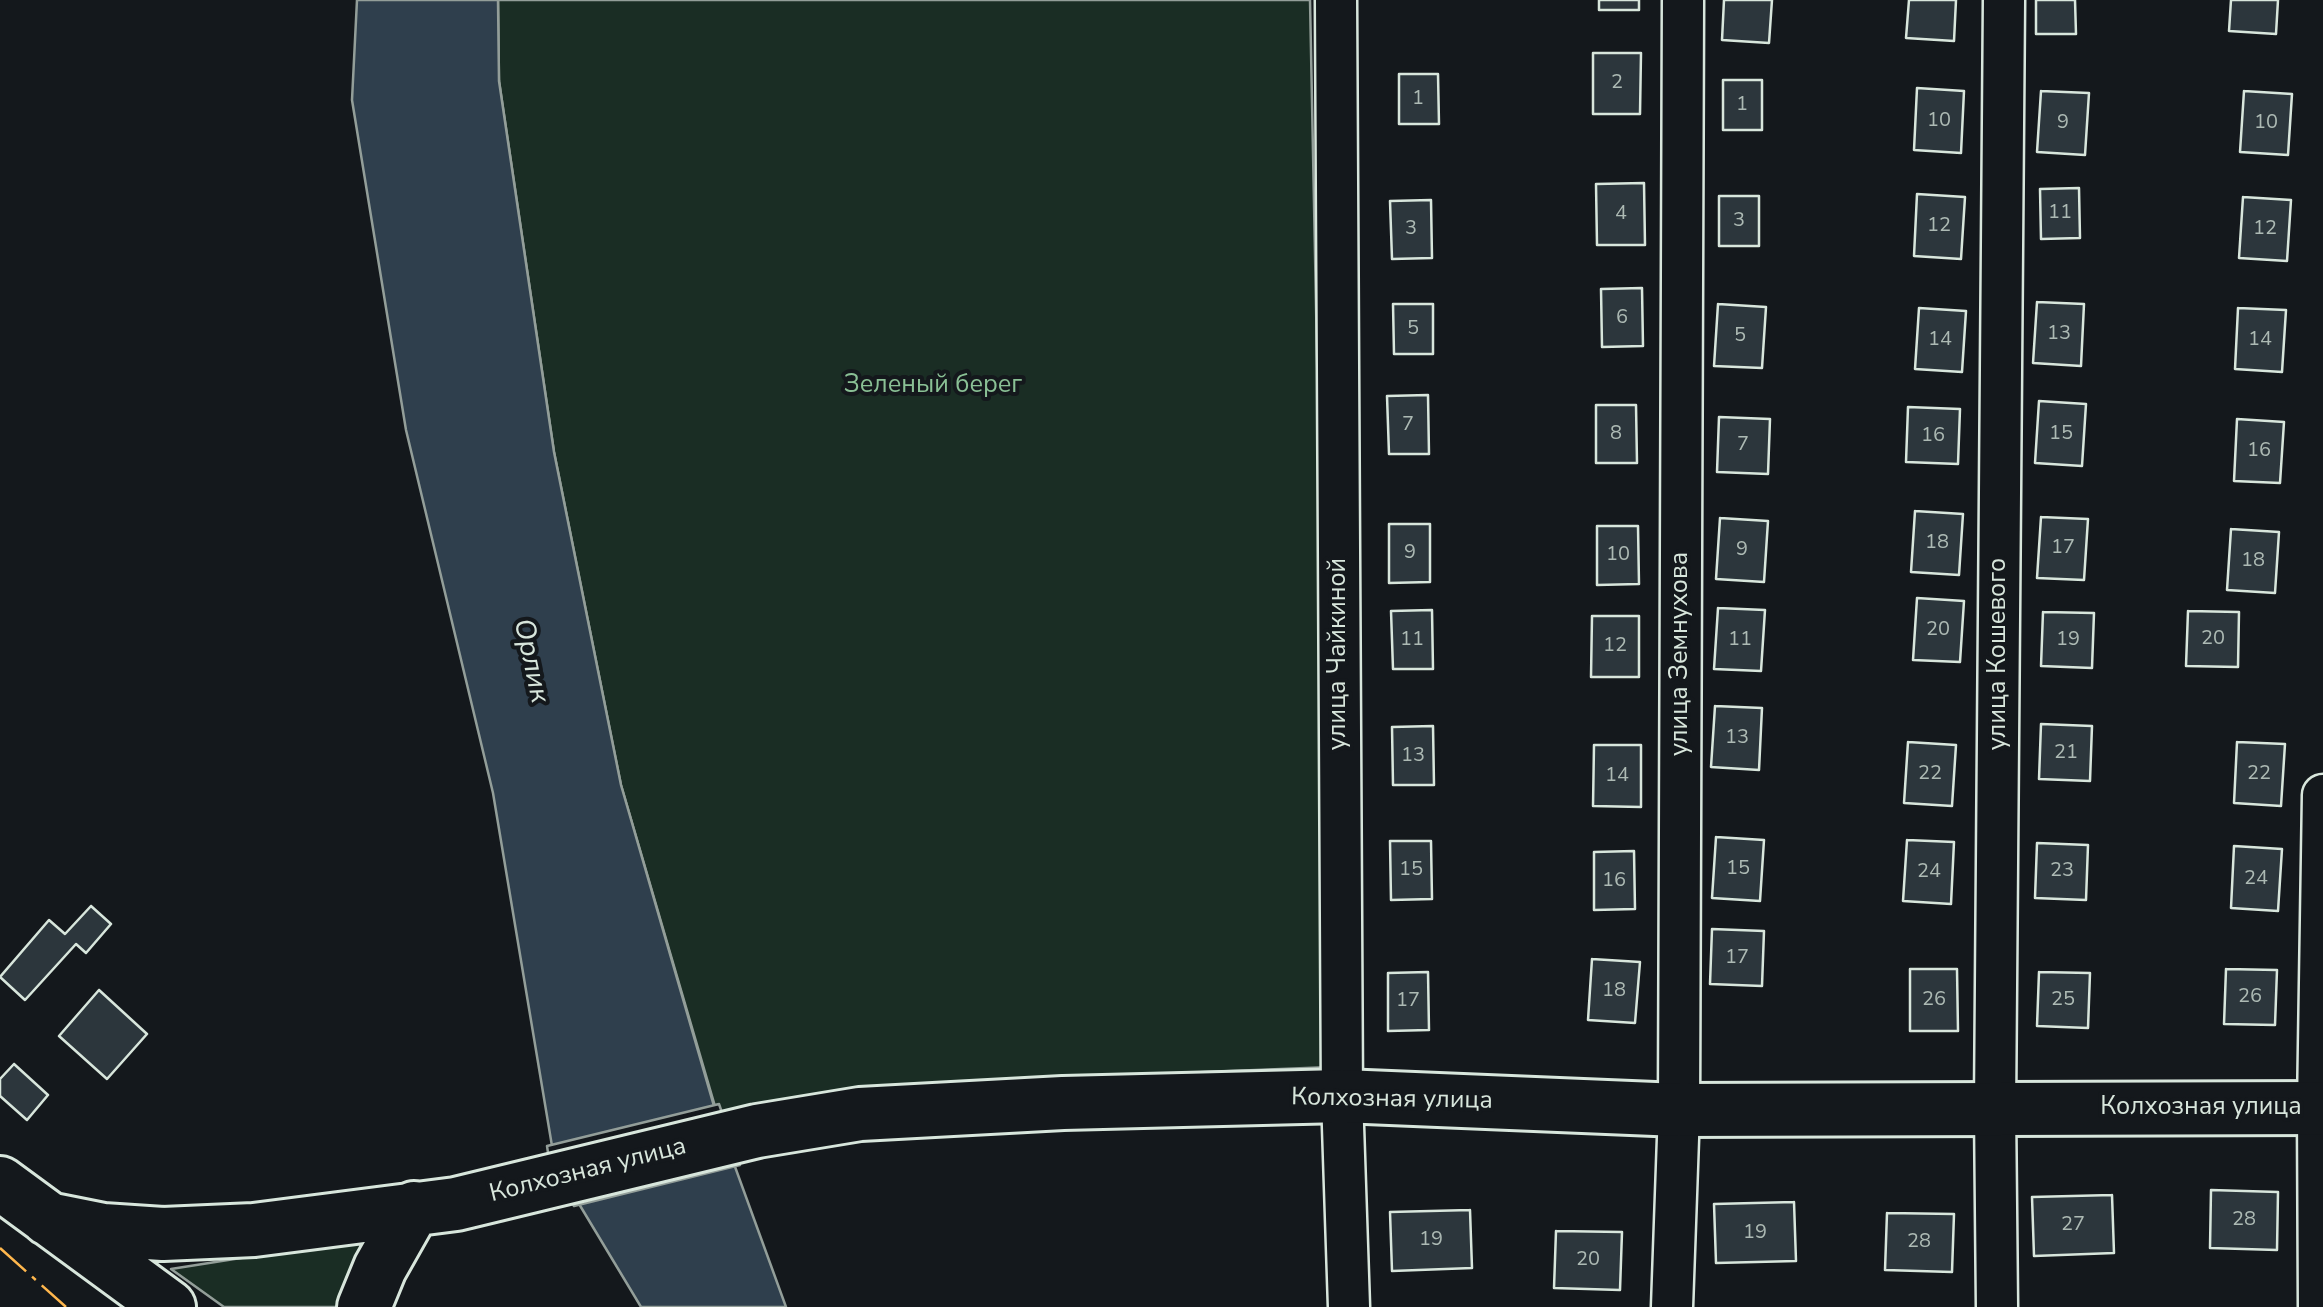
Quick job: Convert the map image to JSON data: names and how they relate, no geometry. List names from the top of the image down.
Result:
{
  "streets": {
    "main road": ["Колхозная улица"],
    "street": ["улица Чайкиной", "улица Земнухова", "улица Кошевого"]
  },
  "crossings": [
    ["улица Чайкиной", "Колхозная улица"],
    ["улица Земнухова", "Колхозная улица"],
    ["улица Кошевого", "Колхозная улица"]
  ],
  "water": ["Орлик"],
  "parks": ["Зеленый берег"],
  "house_numbers": [
    "2",
    "1",
    "1",
    "10",
    "9",
    "10",
    "11",
    "4",
    "3",
    "12",
    "3",
    "12",
    "6",
    "5",
    "13",
    "5",
    "14",
    "14",
    "7",
    "8",
    "15",
    "16",
    "7",
    "16",
    "18",
    "17",
    "9",
    "9",
    "10",
    "18",
    "20",
    "20",
    "11",
    "11",
    "19",
    "12",
    "13",
    "21",
    "13",
    "22",
    "22",
    "14",
    "15",
    "15",
    "23",
    "24",
    "24",
    "16",
    "17",
    "18",
    "26",
    "26",
    "25",
    "17",
    "28",
    "27",
    "19",
    "19",
    "28",
    "20"
  ]
}
